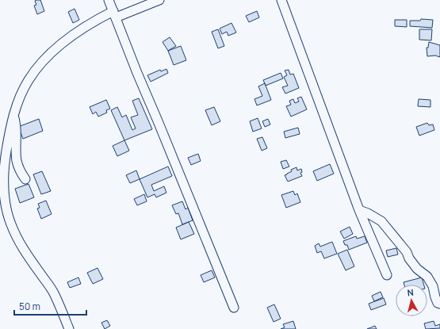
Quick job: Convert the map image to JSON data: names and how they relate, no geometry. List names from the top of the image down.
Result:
{
  "scale_bar": "50 m",
  "north": "top"
}
